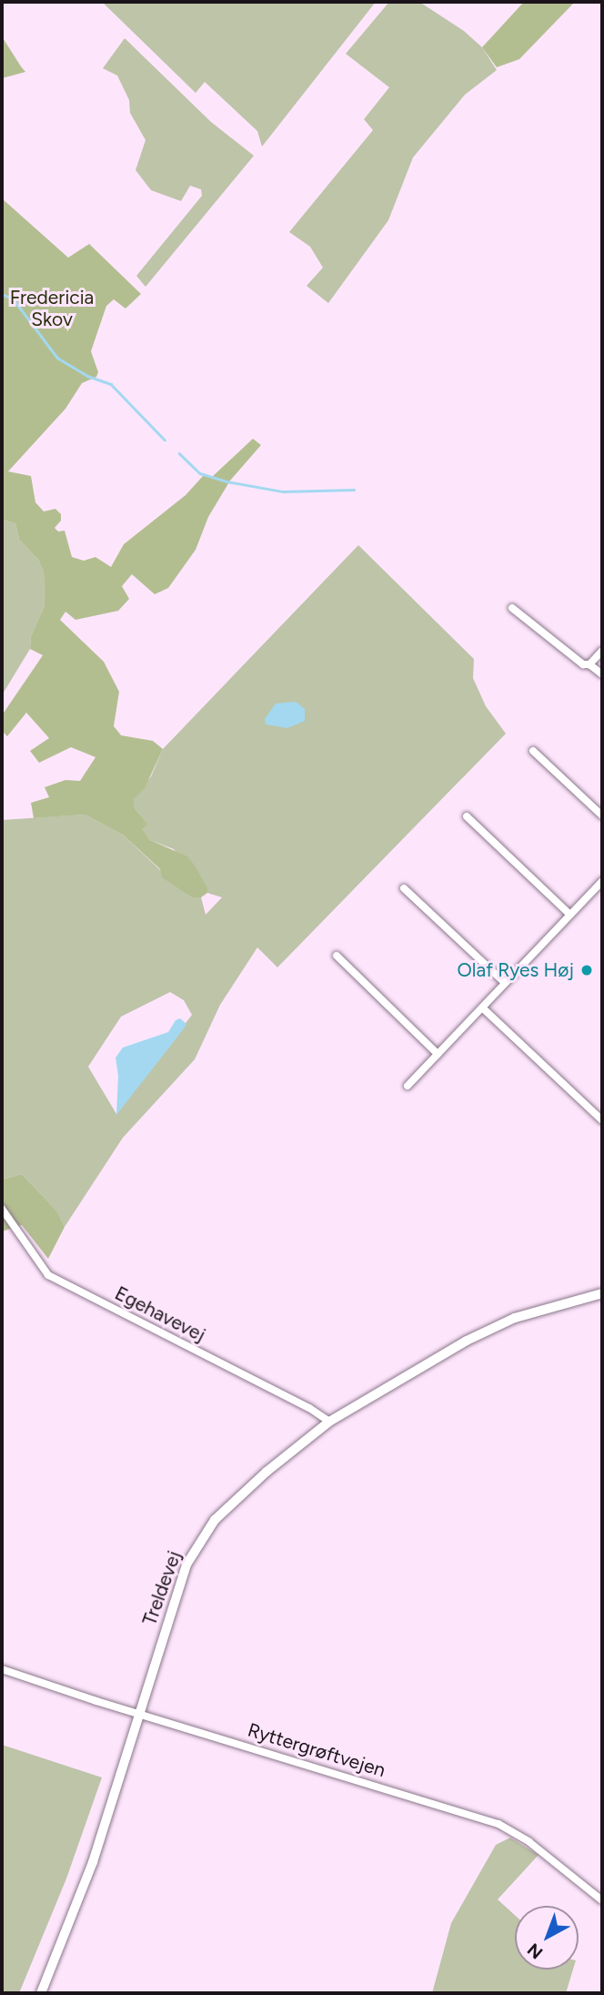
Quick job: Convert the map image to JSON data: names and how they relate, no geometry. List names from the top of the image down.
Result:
{
  "streets": {
    "street": ["Egehavevej", "Treldevej", "Ryttergrøftvejen"]
  },
  "crossings": [
    ["Egehavevej", "Treldevej"],
    ["Treldevej", "Ryttergrøftvejen"]
  ],
  "parks": ["Fredericia Skov"],
  "places": ["Olaf Ryes Høj"],
  "north": "bottom left"
}
